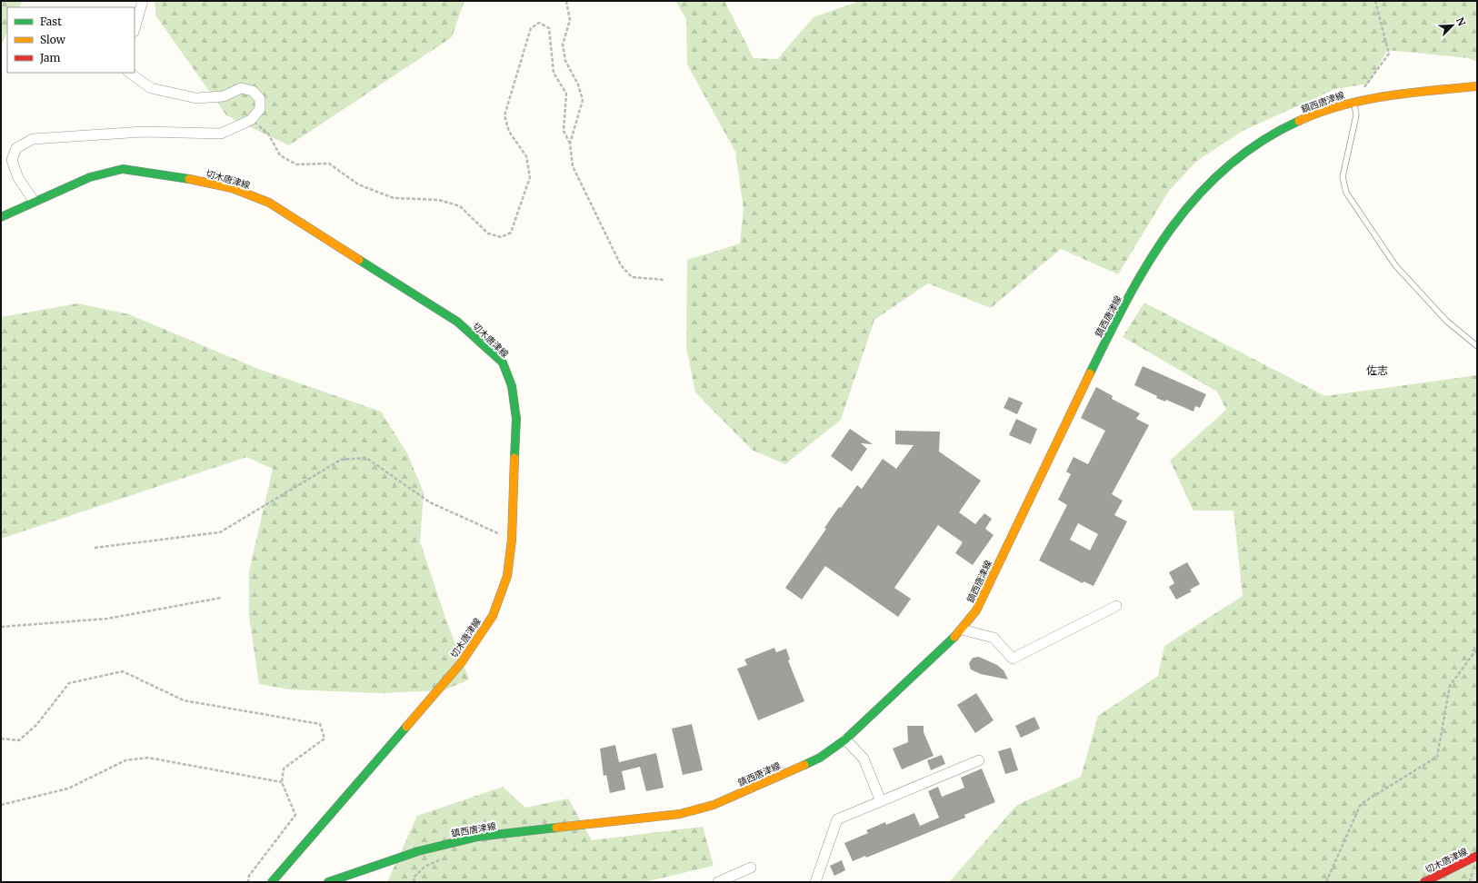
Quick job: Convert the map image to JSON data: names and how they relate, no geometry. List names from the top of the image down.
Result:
{
  "streets": {
    "main road": ["鎮西唐津線", "切木唐津線"]
  },
  "districts": ["佐志"],
  "legend": ["Fast", "Slow", "Jam"],
  "north": "top right"
}
